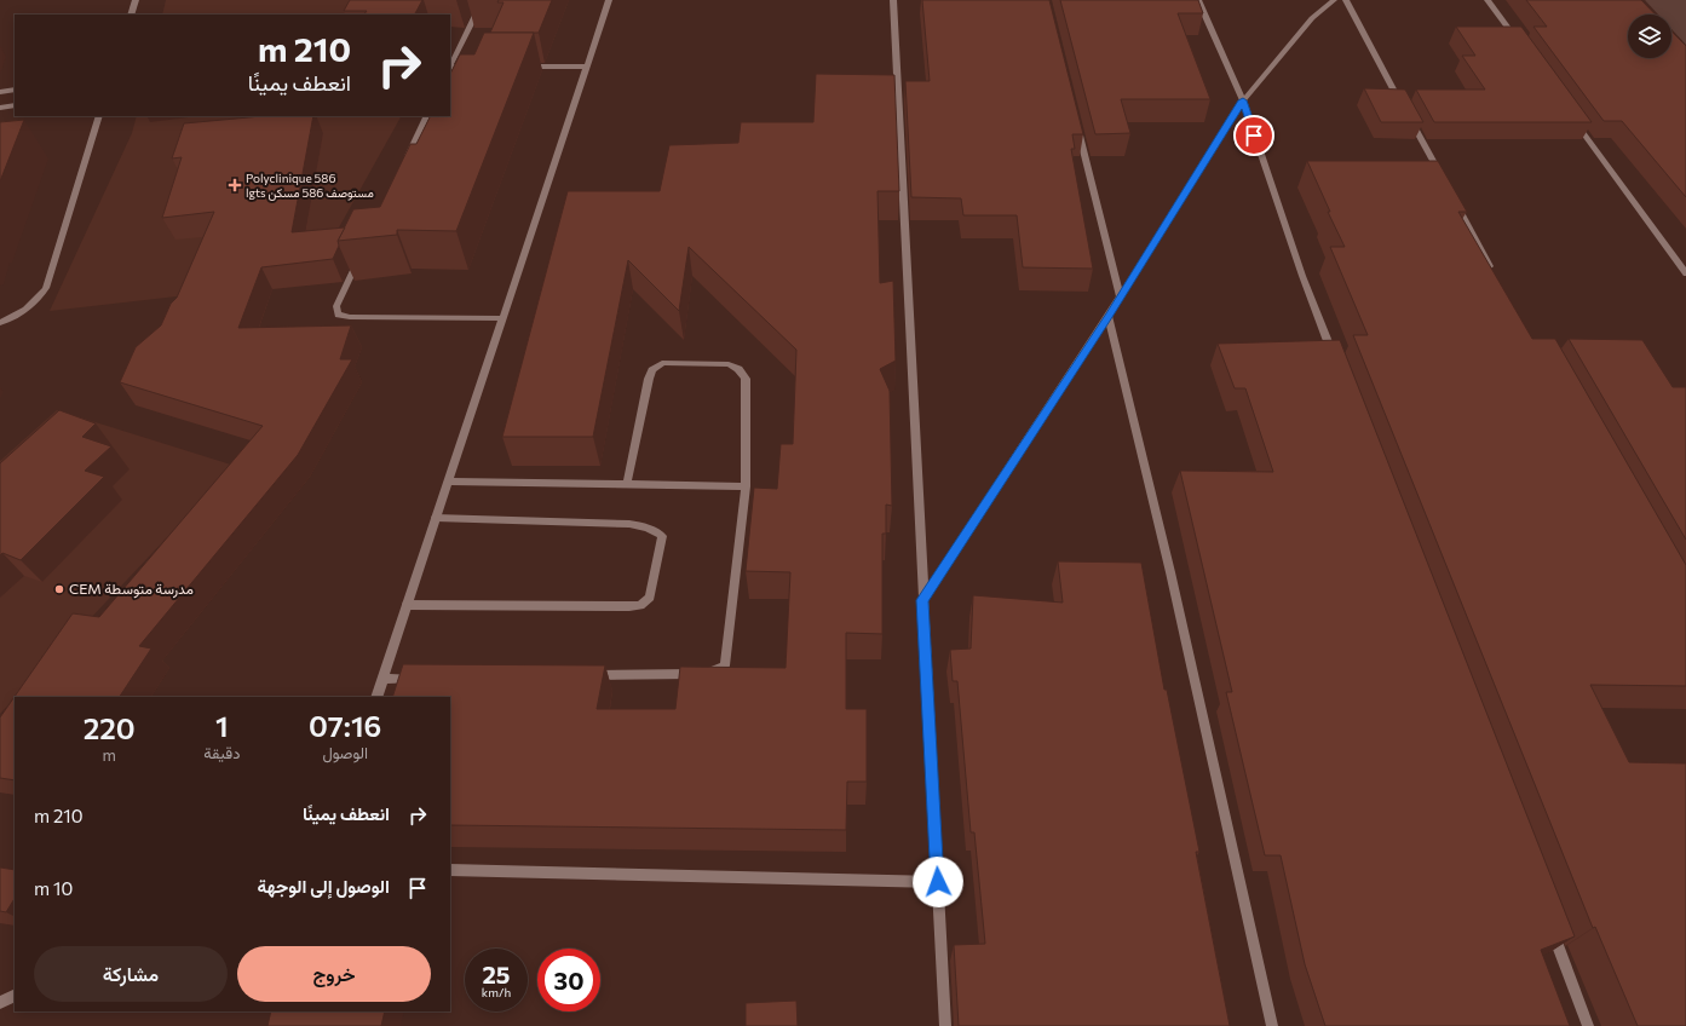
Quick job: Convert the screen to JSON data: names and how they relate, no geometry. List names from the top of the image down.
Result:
{
  "places": {
    "health": ["Polyclinique 586 lgts مستوصف 586 مسكن"],
    "other": ["CEM مدرسة متوسطة"]
  },
  "page": {
    "turn": ["210 m", "انعطف يمينًا"],
    "eta": [
      "07:16",
      "الوصول",
      "1",
      "دقيقة",
      "220",
      "m"
    ],
    "list": [
      {
        "name": "انعطف يمينًا",
        "value": "210 m"
      },
      {
        "name": "الوصول إلى الوجهة",
        "value": "10 m"
      }
    ],
    "buttons": ["خروج", "مشاركة"],
    "speed": "25 km/h",
    "limit": "30"
  }
}
